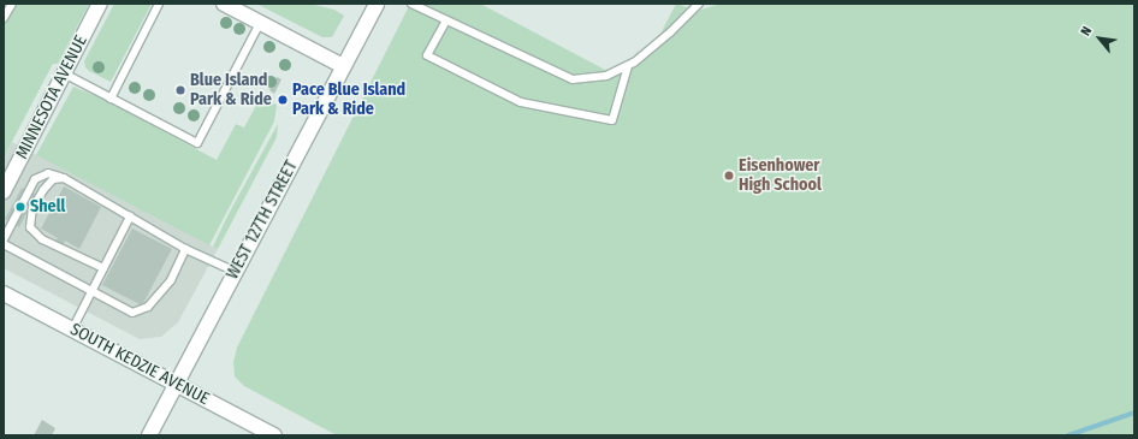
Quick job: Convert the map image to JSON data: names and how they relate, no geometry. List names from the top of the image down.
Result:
{
  "streets": {
    "main road": ["MINNESOTA AVENUE", "WEST 127TH STREET", "SOUTH KEDZIE AVENUE"]
  },
  "crossings": [
    ["WEST 127TH STREET", "SOUTH KEDZIE AVENUE"]
  ],
  "places": [
    "Blue Island Park & Ride",
    "Pace Blue Island Park & Ride",
    "Eisenhower High School",
    "Shell"
  ],
  "north": "top left"
}
